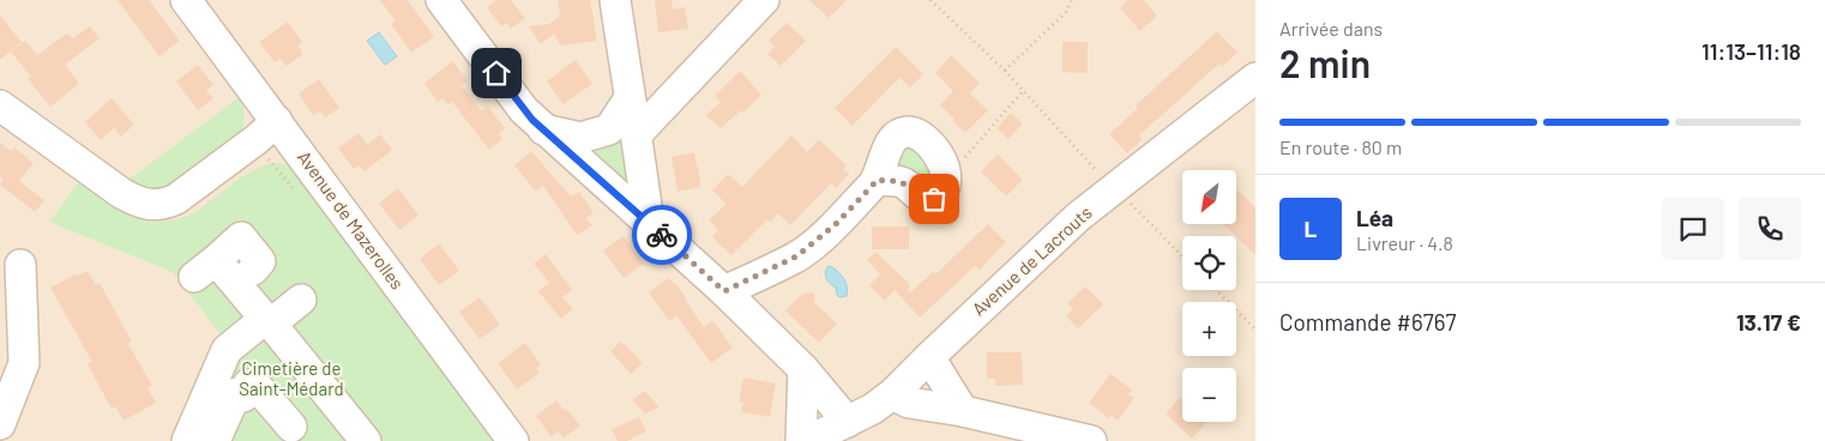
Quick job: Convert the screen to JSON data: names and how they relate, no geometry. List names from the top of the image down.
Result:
{
  "streets": {
    "street": ["Avenue de Mazerolles", "Avenue de Lacrouts"]
  },
  "parks": ["Cimetière de Saint-Médard"],
  "north": "bottom left",
  "page": {
    "heading": ["2 min", "Arrivée dans", "11:13–11:18"],
    "panel": [
      "Léa",
      "Livreur · 4.8",
      "Commande #6767",
      "13.17 €"
    ],
    "bar": "En route · 80 m",
    "map_buttons": ["+", "−"],
    "round": "L"
  }
}
